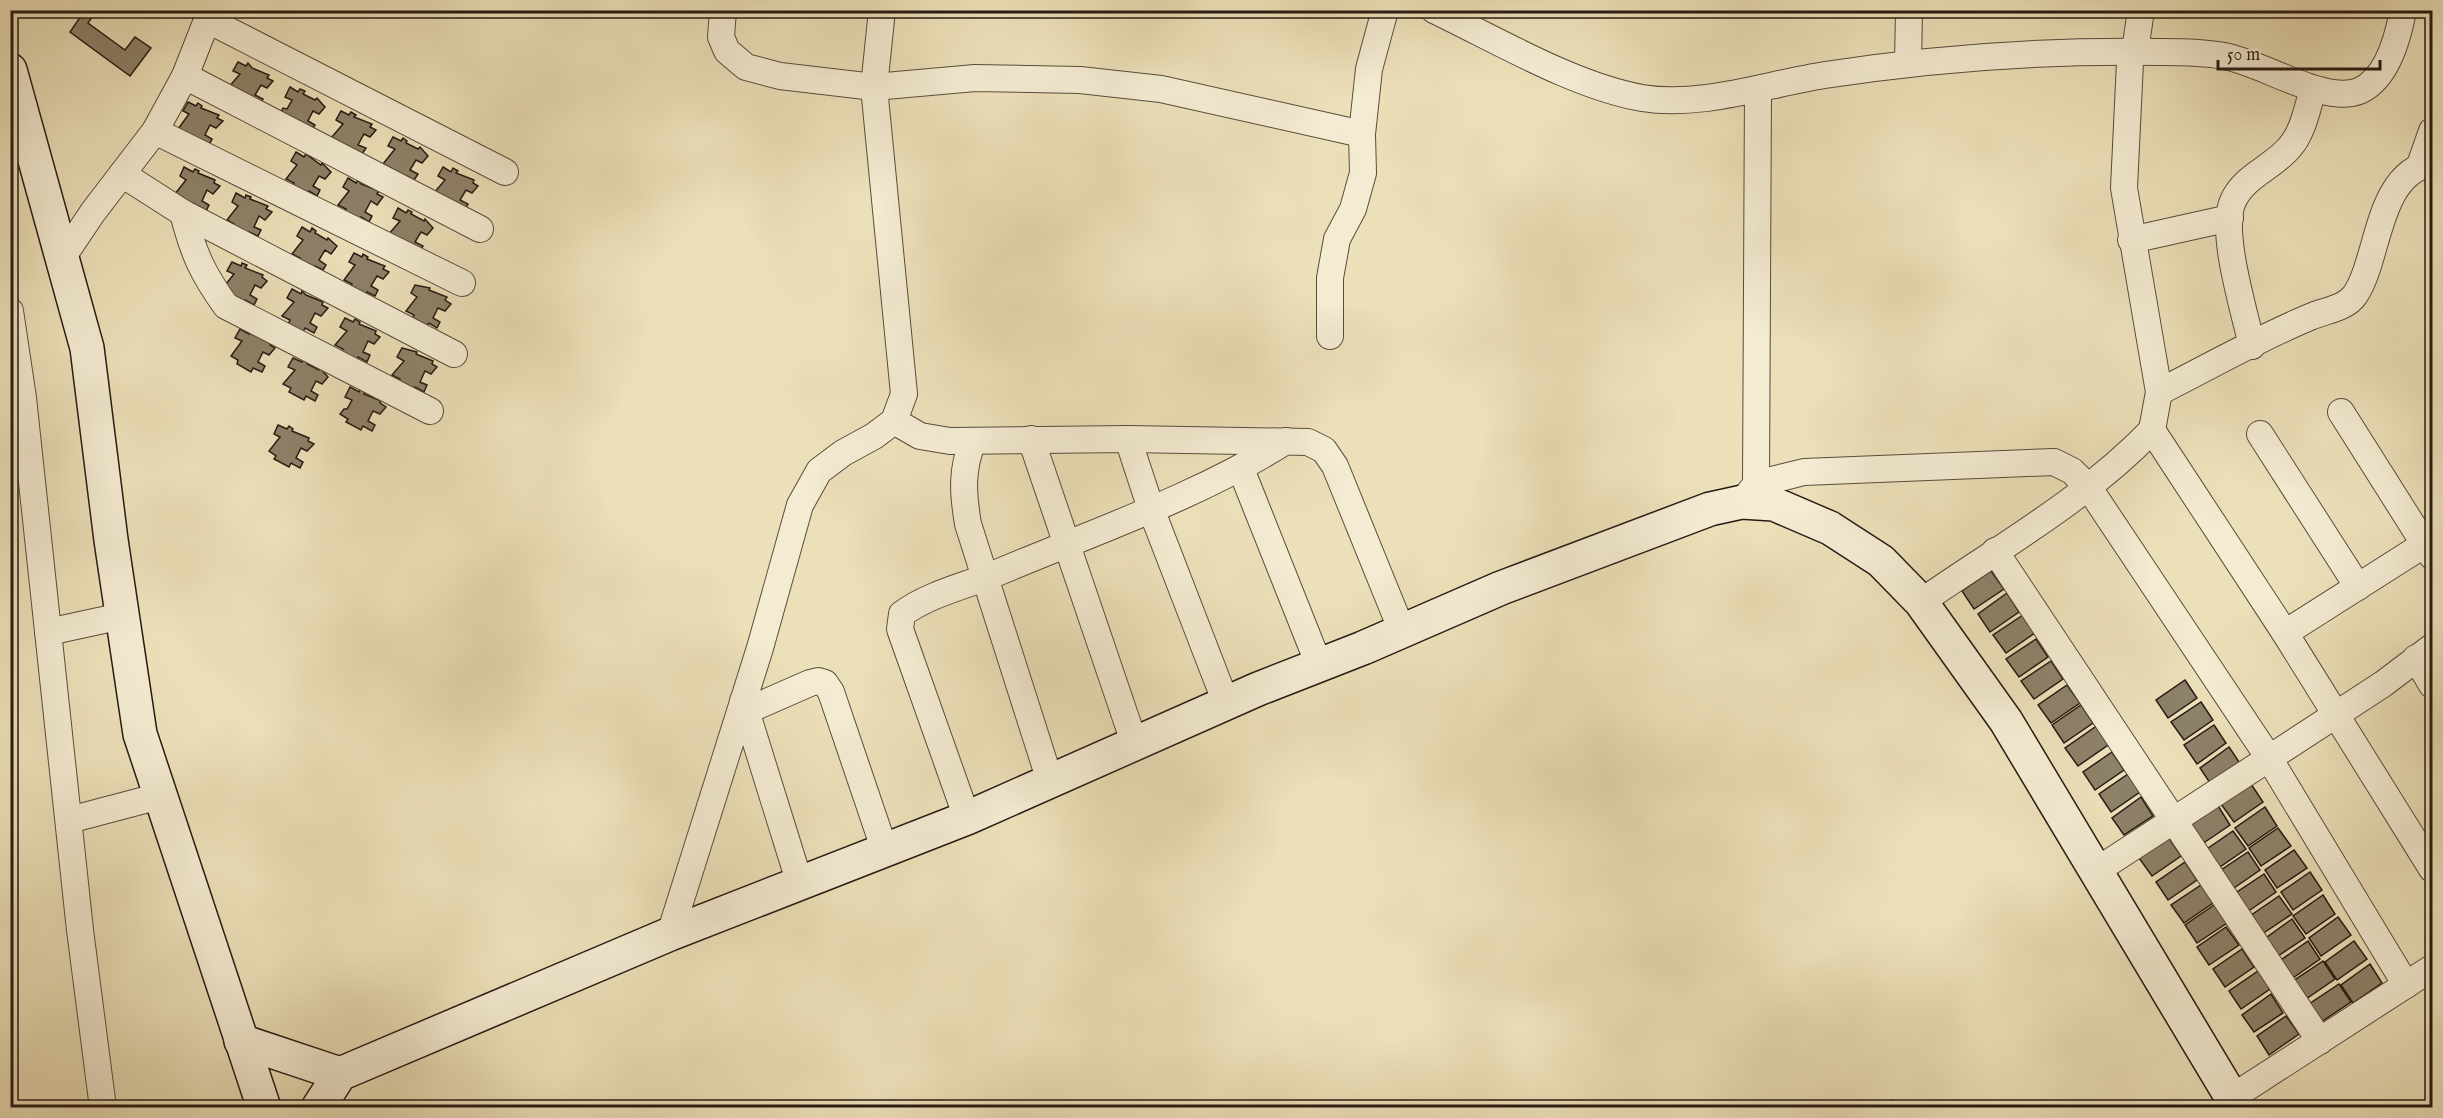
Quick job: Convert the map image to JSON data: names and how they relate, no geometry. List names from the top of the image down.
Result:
{
  "scale_bar": "50 m"
}
